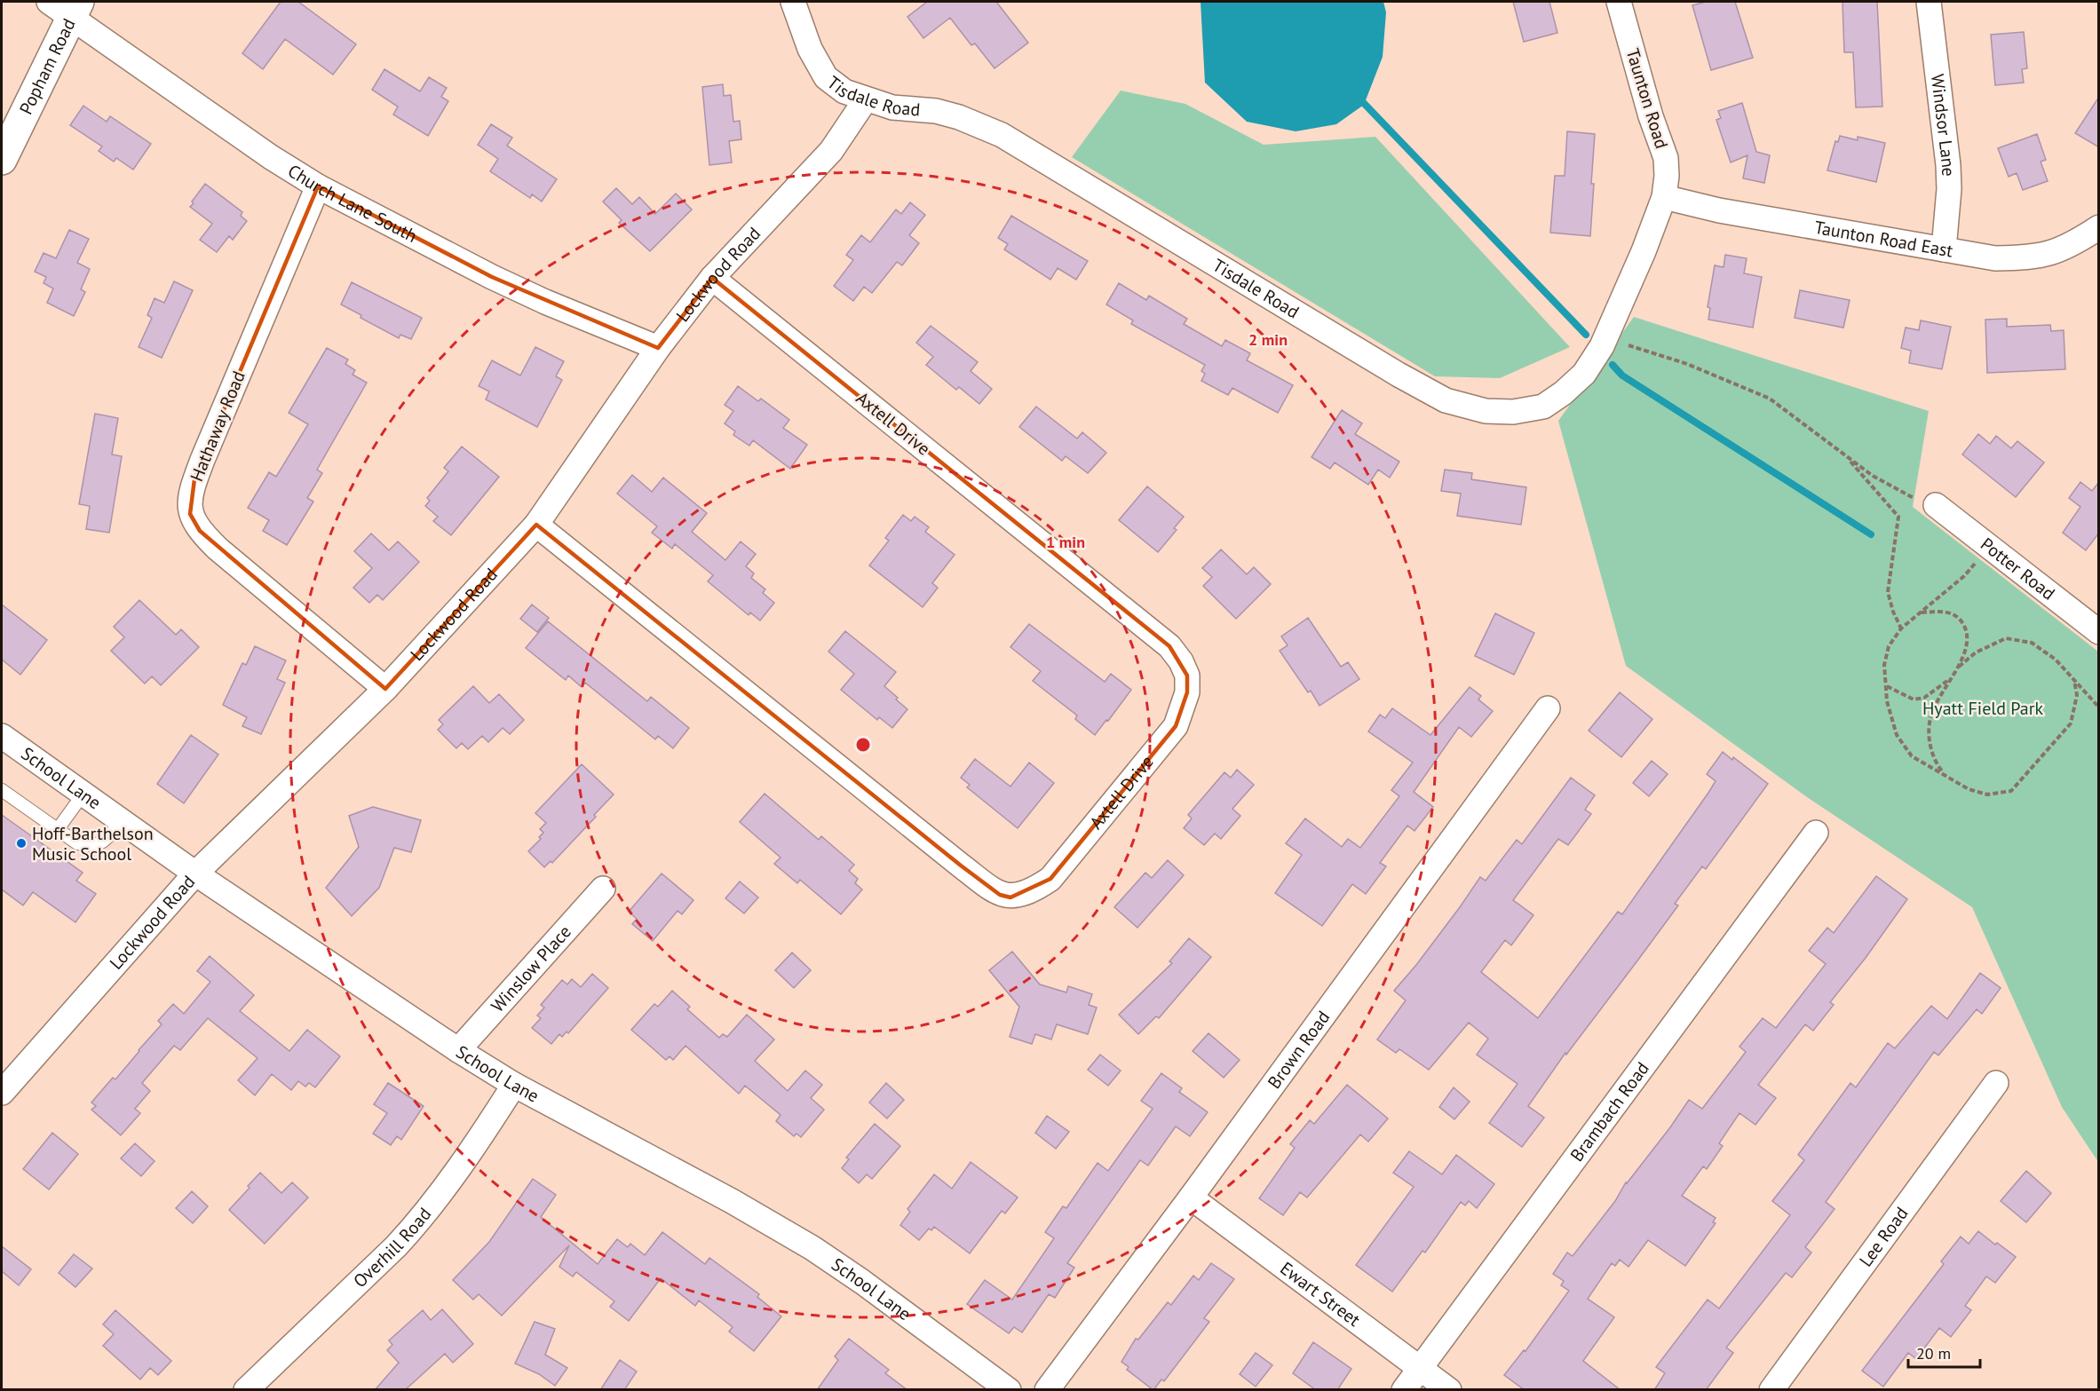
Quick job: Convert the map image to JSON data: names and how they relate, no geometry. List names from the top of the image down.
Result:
{
  "streets": {
    "main road": ["Popham Road"],
    "street": [
      "Tisdale Road",
      "Taunton Road",
      "Windsor Lane",
      "Church Lane South",
      "Taunton Road East",
      "Lockwood Road",
      "Axtell Drive",
      "Hathaway Road",
      "Potter Road",
      "School Lane",
      "Winslow Place",
      "Brown Road",
      "Brambach Road",
      "Lee Road",
      "Overhill Road",
      "Ewart Street"
    ]
  },
  "crossings": [
    ["Popham Road", "Church Lane South"],
    ["Tisdale Road", "Taunton Road"],
    ["Tisdale Road", "Taunton Road East"],
    ["Tisdale Road", "Lockwood Road"],
    ["Taunton Road", "Taunton Road East"],
    ["Windsor Lane", "Taunton Road East"],
    ["Church Lane South", "Lockwood Road"],
    ["Church Lane South", "Hathaway Road"],
    ["Lockwood Road", "Axtell Drive"],
    ["Lockwood Road", "Hathaway Road"],
    ["Lockwood Road", "School Lane"],
    ["School Lane", "Winslow Place"],
    ["School Lane", "Overhill Road"],
    ["Brown Road", "Ewart Street"],
    ["Brambach Road", "Ewart Street"]
  ],
  "parks": ["Hyatt Field Park"],
  "places": ["Hoff-Barthelson Music School"],
  "scale_bar": "20 m",
  "rings": ["2 min", "1 min"]
}
